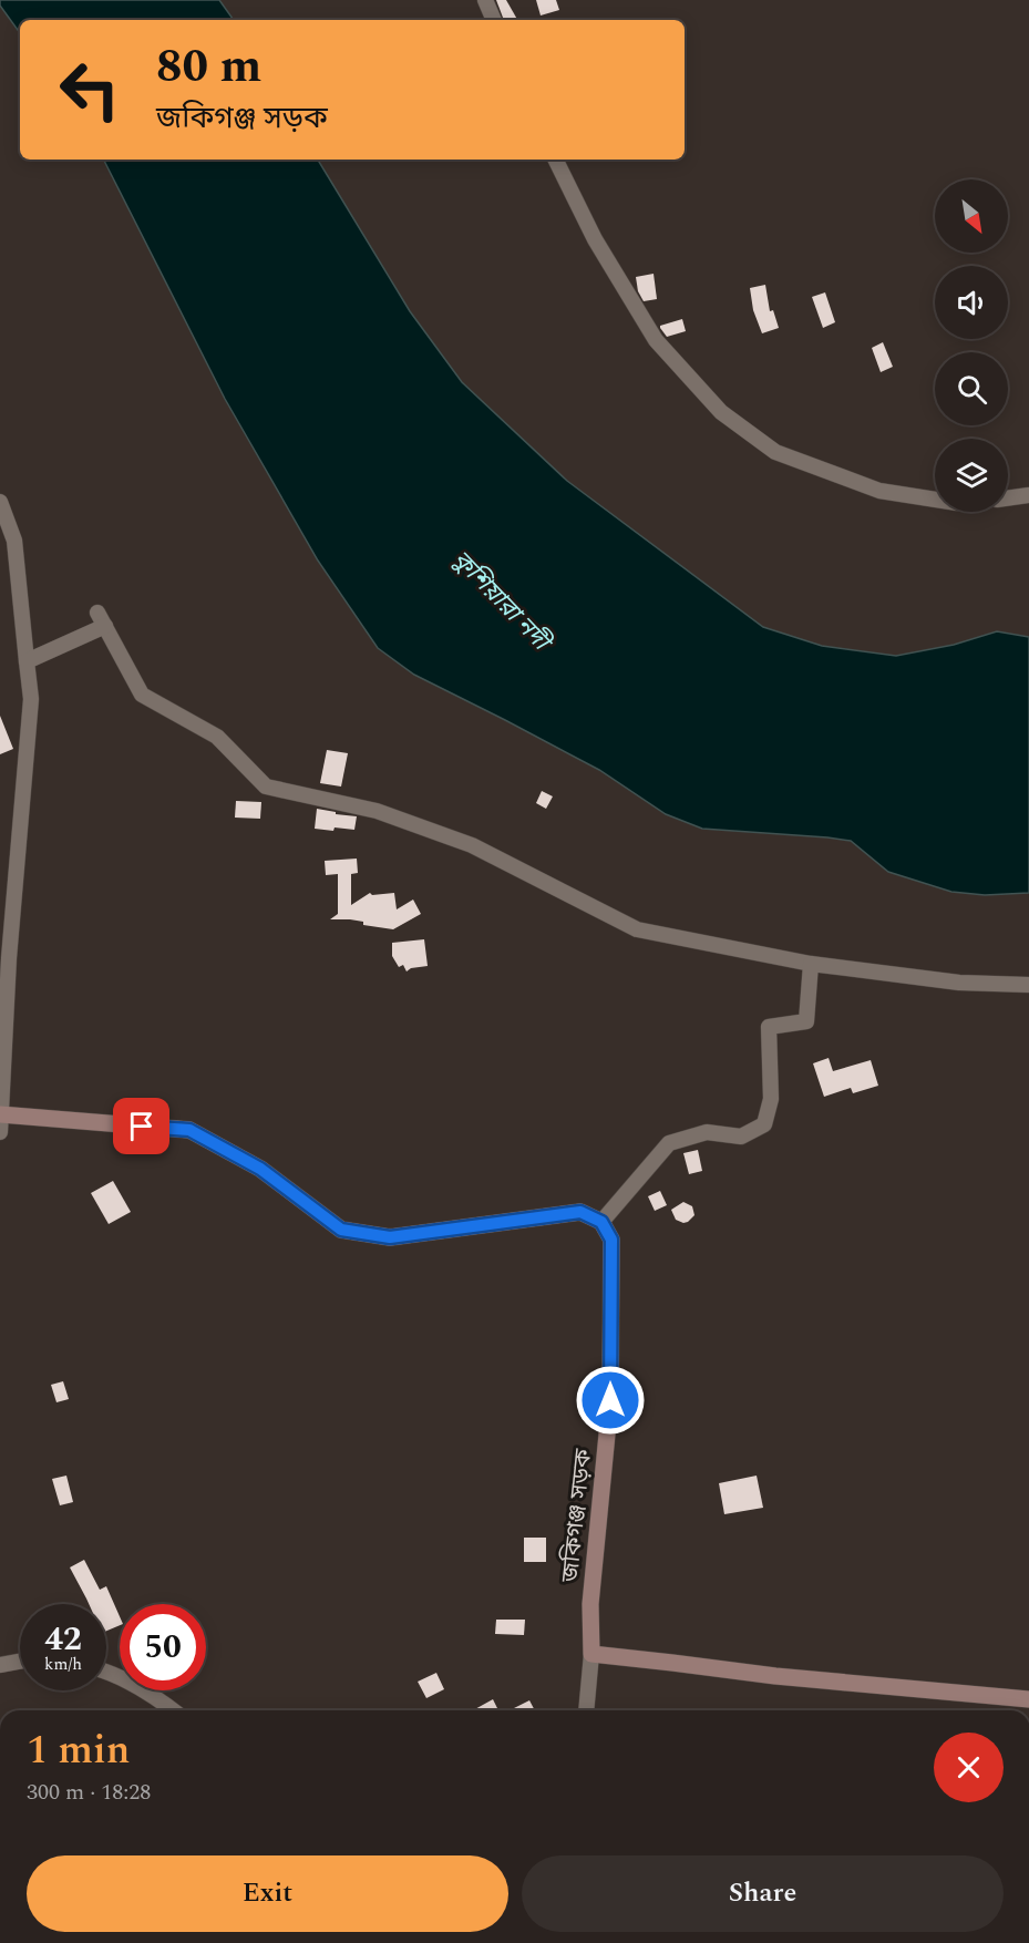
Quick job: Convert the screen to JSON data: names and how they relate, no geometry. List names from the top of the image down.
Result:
{
  "streets": {
    "main road": ["জকিগঞ্জ সড়ক"]
  },
  "water": ["কুশিয়ারা নদী"],
  "north": "bottom right",
  "page": {
    "turn": ["80 m", "জকিগঞ্জ সড়ক"],
    "speed": "42 km/h",
    "limit": "50",
    "heading": ["1 min", "300 m · 18:28"],
    "buttons": ["Exit", "Share"]
  }
}
